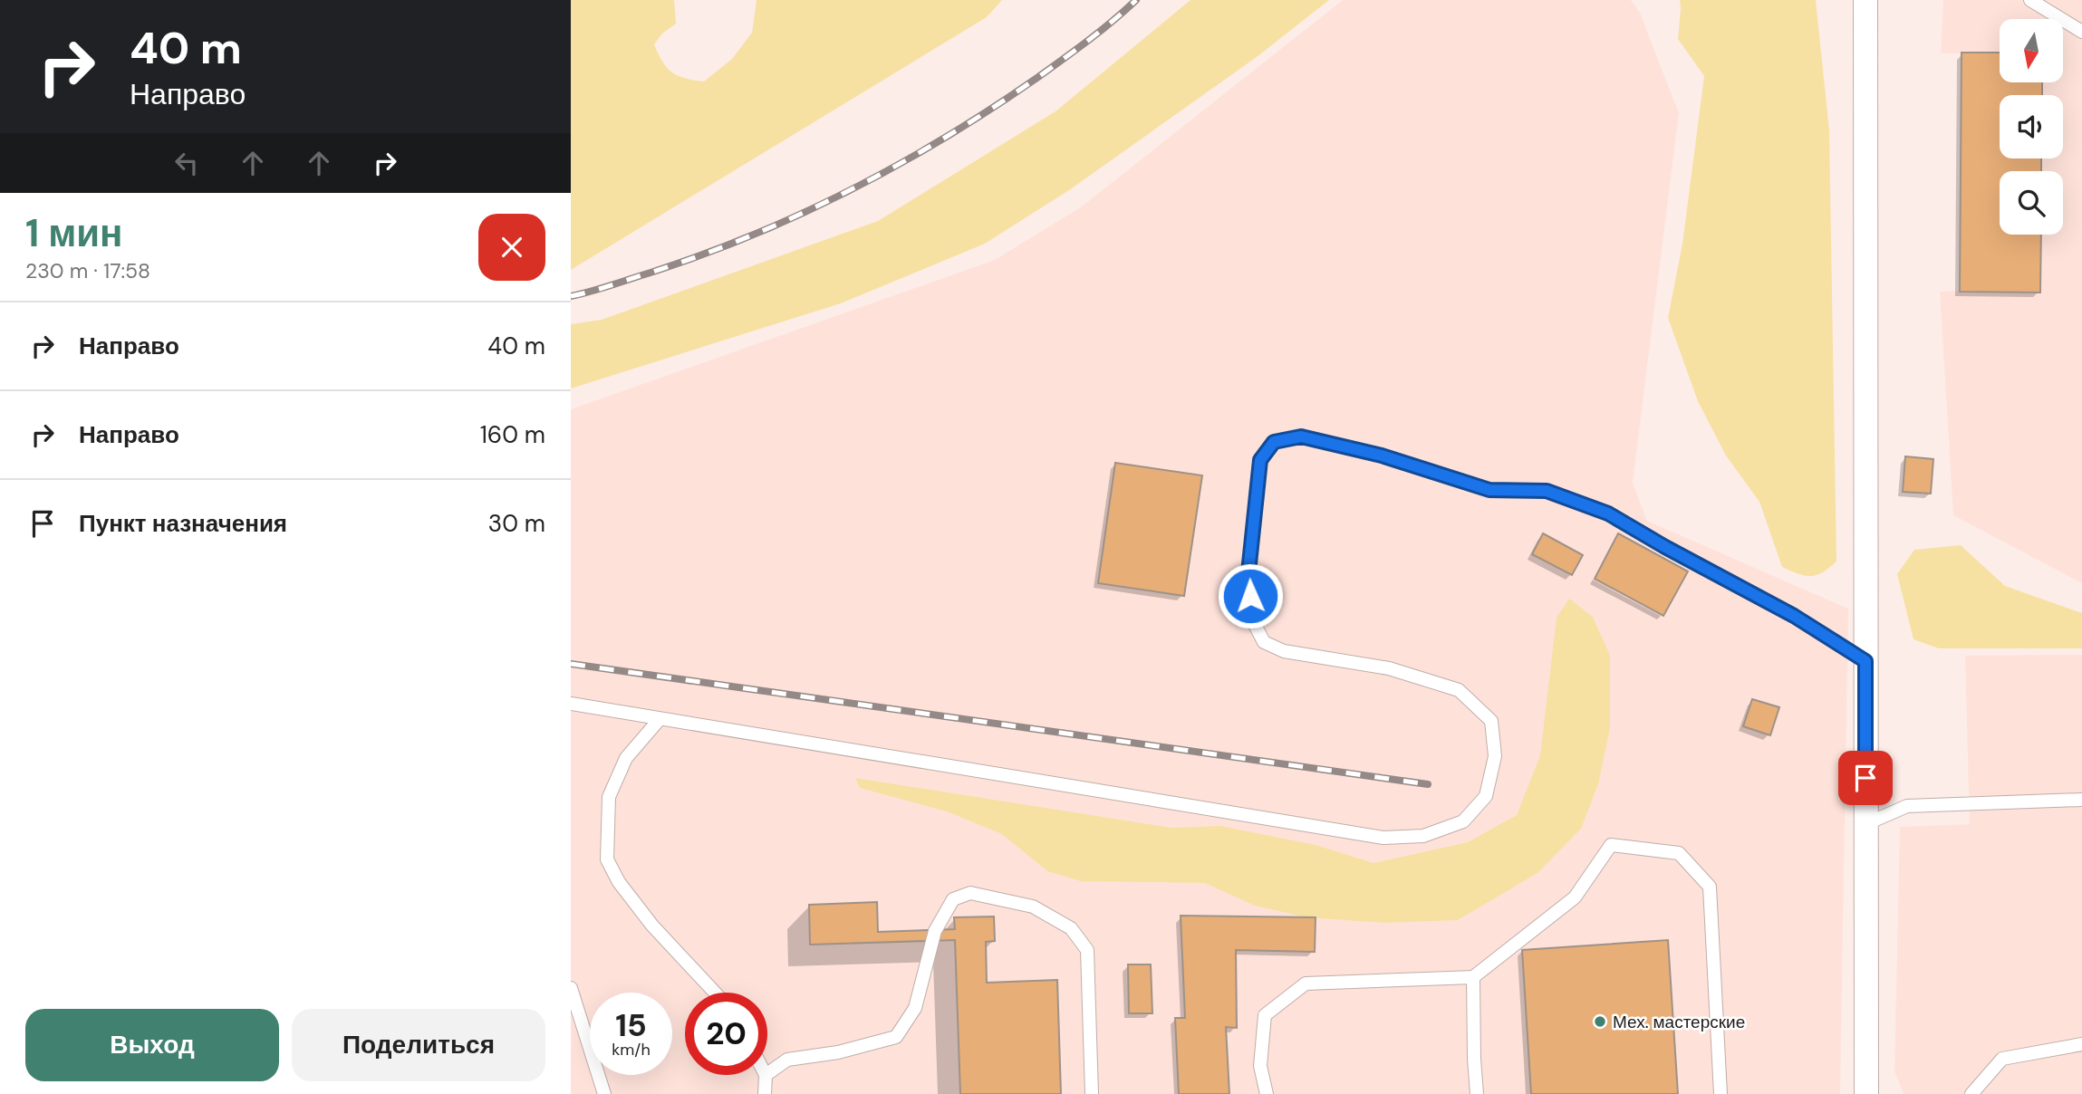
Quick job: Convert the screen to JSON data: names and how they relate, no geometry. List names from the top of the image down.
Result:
{
  "places": ["Мех. мастерские"],
  "north": "bottom",
  "page": {
    "turn": ["40 m", "Направо"],
    "heading": ["1 мин", "230 m · 17:58"],
    "list": [
      {
        "name": "Направо",
        "value": "40 m"
      },
      {
        "name": "Направо",
        "value": "160 m"
      },
      {
        "name": "Пункт назначения",
        "value": "30 m"
      }
    ],
    "speed": "15 km/h",
    "limit": "20",
    "buttons": ["Выход", "Поделиться"]
  }
}
